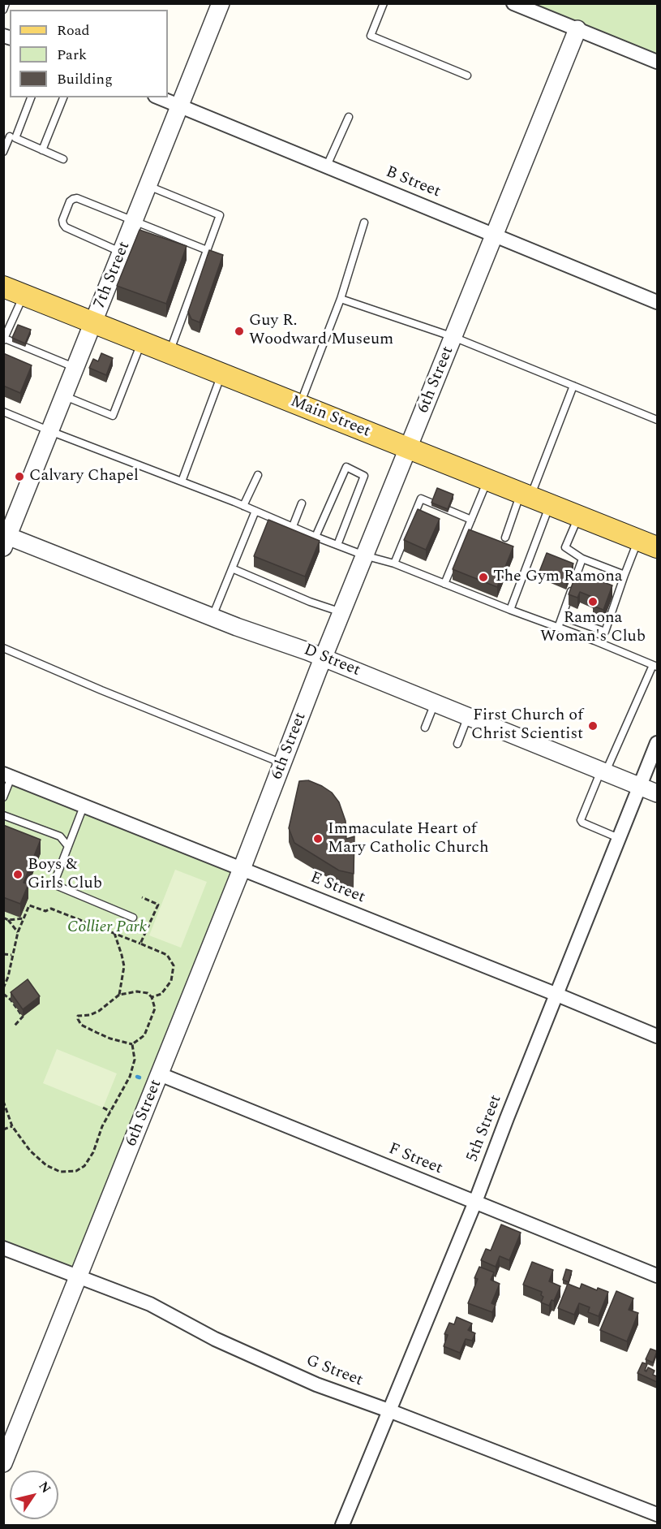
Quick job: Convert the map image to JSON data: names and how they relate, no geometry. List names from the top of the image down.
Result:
{
  "streets": {
    "main road": ["Main Street"],
    "street": [
      "B Street",
      "7th Street",
      "6th Street",
      "D Street",
      "E Street",
      "5th Street",
      "F Street",
      "G Street"
    ]
  },
  "crossings": [
    ["B Street", "7th Street"],
    ["B Street", "6th Street"],
    ["7th Street", "Main Street"],
    ["7th Street", "D Street"],
    ["6th Street", "Main Street"],
    ["6th Street", "D Street"],
    ["6th Street", "E Street"],
    ["6th Street", "F Street"],
    ["6th Street", "G Street"],
    ["D Street", "5th Street"],
    ["E Street", "5th Street"],
    ["5th Street", "F Street"],
    ["5th Street", "G Street"]
  ],
  "parks": ["Collier Park"],
  "places": [
    "Guy R. Woodward Museum",
    "Calvary Chapel",
    "The Gym Ramona",
    "Ramona Woman's Club",
    "First Church of Christ Scientist",
    "Immaculate Heart of Mary Catholic Church",
    "Boys & Girls Club"
  ],
  "legend": ["Road", "Park", "Building"],
  "north": "top right"
}
